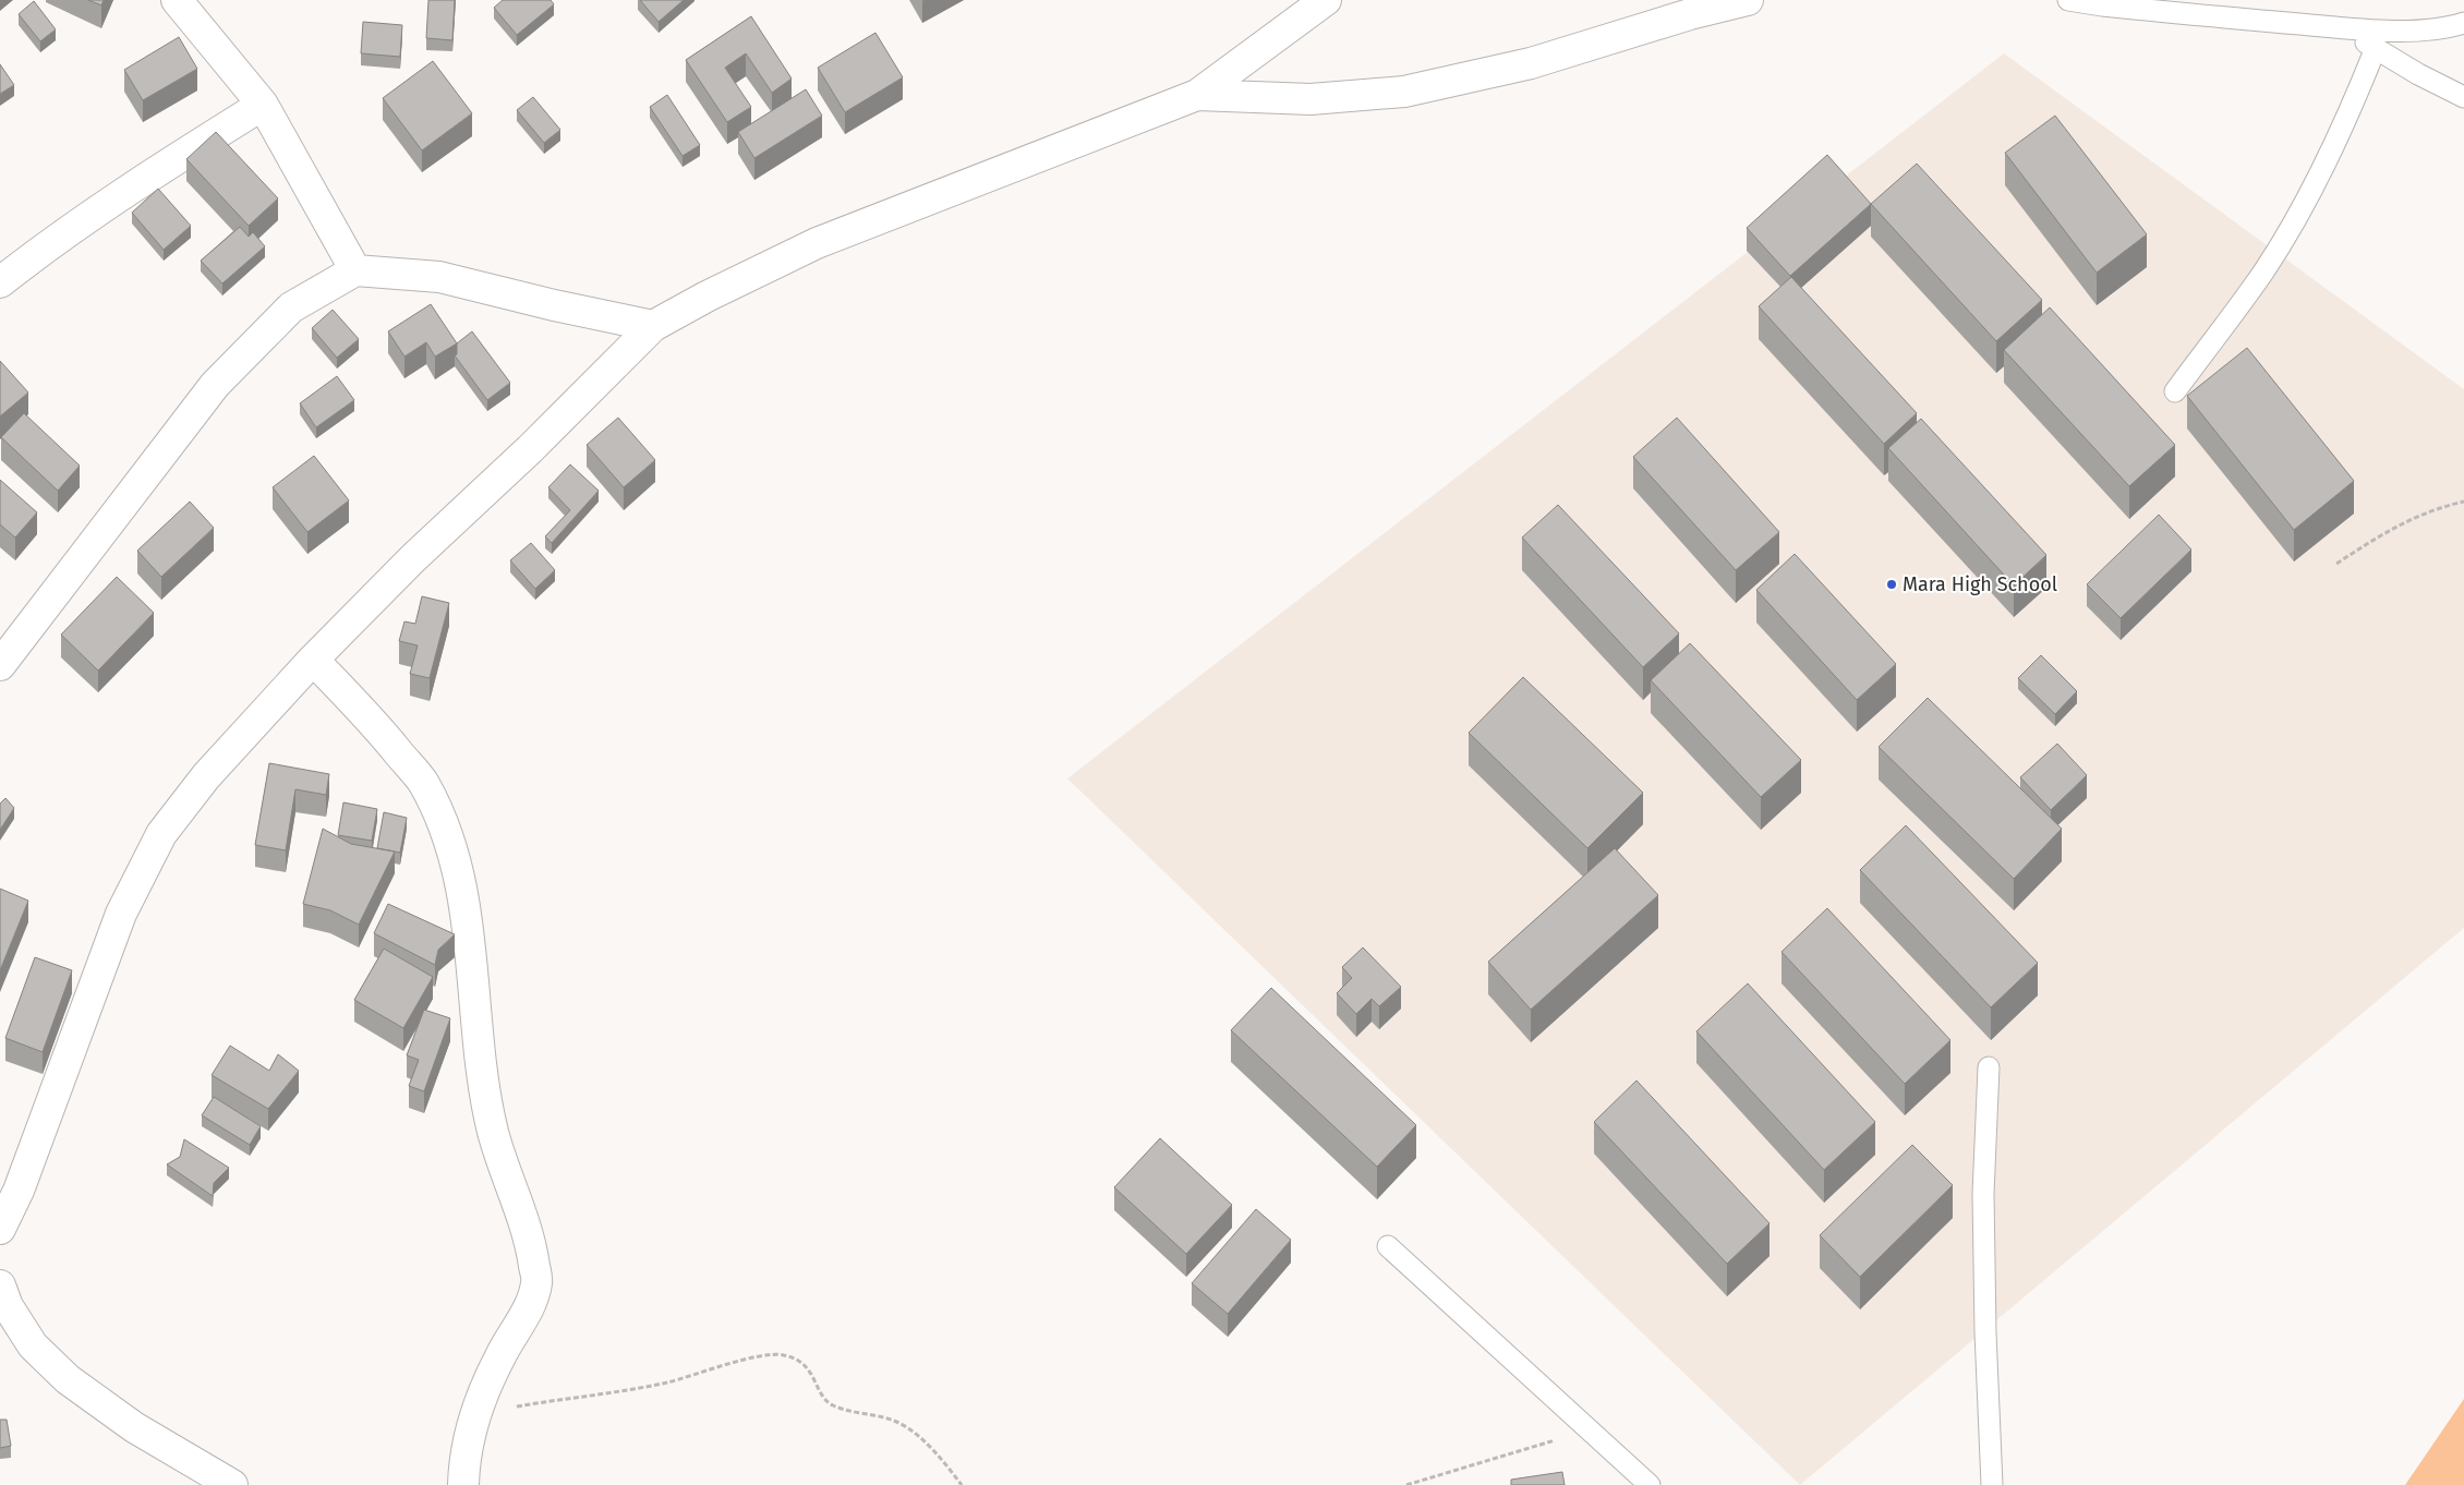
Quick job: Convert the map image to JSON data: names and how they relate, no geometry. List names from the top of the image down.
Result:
{
  "places": ["Mara High School"]
}
